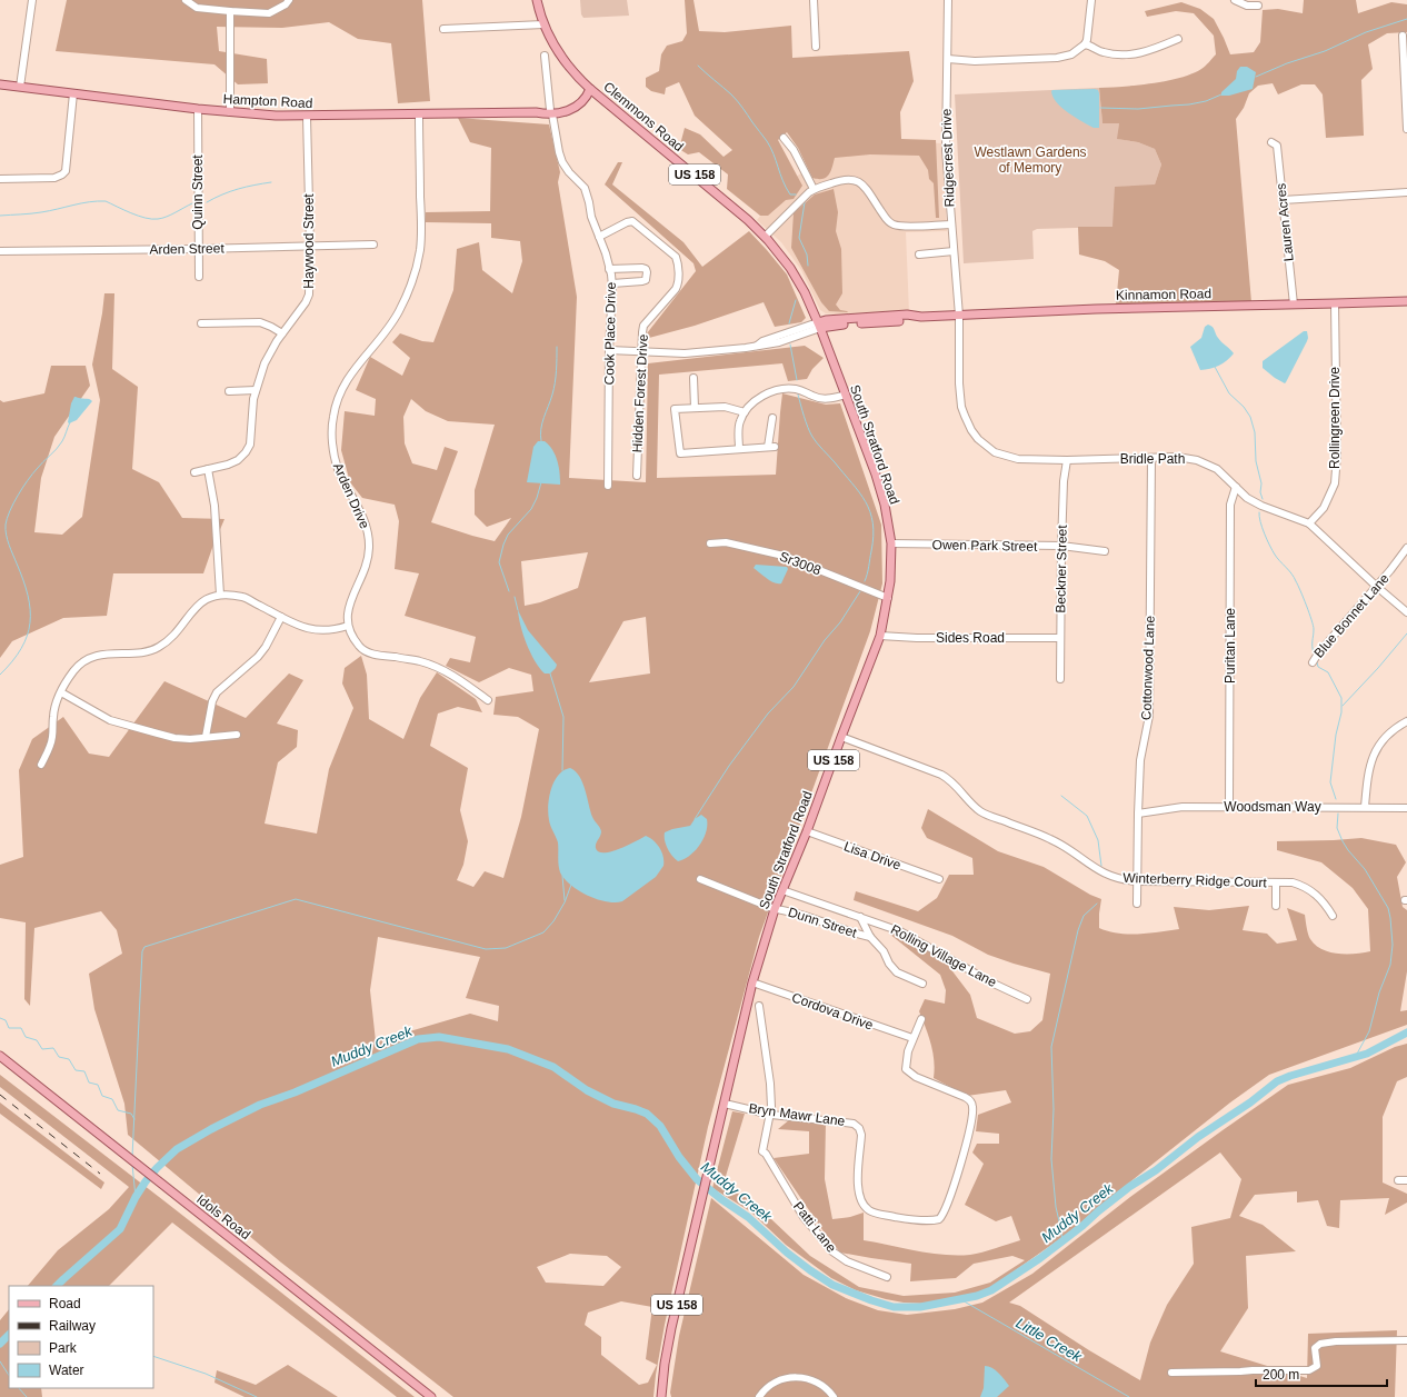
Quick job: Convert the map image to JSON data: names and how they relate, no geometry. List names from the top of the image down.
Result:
{
  "streets": {
    "main road": [
      "Hampton Road",
      "Clemmons Road",
      "US 158",
      "Kinnamon Road",
      "South Stratford Road",
      "Idols Road"
    ],
    "street": [
      "Ridgecrest Drive",
      "Quinn Street",
      "Lauren Acres",
      "Haywood Street",
      "Arden Street",
      "Cook Place Drive",
      "Hidden Forest Drive",
      "Rollingreen Drive",
      "Bridle Path",
      "Arden Drive",
      "Owen Park Street",
      "Sr3008",
      "Beckner Street",
      "Blue Bonnet Lane",
      "Sides Road",
      "Puritan Lane",
      "Cottonwood Lane",
      "Woodsman Way",
      "Lisa Drive",
      "Winterberry Ridge Court",
      "Dunn Street",
      "Rolling Village Lane",
      "Cordova Drive",
      "Bryn Mawr Lane",
      "Patti Lane"
    ]
  },
  "crossings": [
    ["Hampton Road", "Clemmons Road"],
    ["Hampton Road", "Quinn Street"],
    ["Hampton Road", "Haywood Street"],
    ["Hampton Road", "Cook Place Drive"],
    ["Hampton Road", "Arden Drive"],
    ["Clemmons Road", "Kinnamon Road"],
    ["Clemmons Road", "South Stratford Road"],
    ["Ridgecrest Drive", "Kinnamon Road"],
    ["Ridgecrest Drive", "Bridle Path"],
    ["Quinn Street", "Arden Street"],
    ["Lauren Acres", "Kinnamon Road"],
    ["Haywood Street", "Arden Street"],
    ["Kinnamon Road", "Cook Place Drive"],
    ["Kinnamon Road", "Hidden Forest Drive"],
    ["Kinnamon Road", "Rollingreen Drive"],
    ["Kinnamon Road", "South Stratford Road"],
    ["Kinnamon Road", "Bridle Path"],
    ["Cook Place Drive", "Hidden Forest Drive"],
    ["Rollingreen Drive", "Bridle Path"],
    ["South Stratford Road", "Owen Park Street"],
    ["South Stratford Road", "Sr3008"],
    ["South Stratford Road", "Sides Road"],
    ["South Stratford Road", "Lisa Drive"],
    ["South Stratford Road", "Winterberry Ridge Court"],
    ["South Stratford Road", "Dunn Street"],
    ["South Stratford Road", "Rolling Village Lane"],
    ["South Stratford Road", "Cordova Drive"],
    ["South Stratford Road", "Bryn Mawr Lane"],
    ["Bridle Path", "Beckner Street"],
    ["Bridle Path", "Blue Bonnet Lane"],
    ["Bridle Path", "Puritan Lane"],
    ["Bridle Path", "Cottonwood Lane"],
    ["Owen Park Street", "Beckner Street"],
    ["Beckner Street", "Sides Road"],
    ["Puritan Lane", "Woodsman Way"],
    ["Cottonwood Lane", "Woodsman Way"],
    ["Cottonwood Lane", "Winterberry Ridge Court"],
    ["Cordova Drive", "Bryn Mawr Lane"],
    ["Bryn Mawr Lane", "Patti Lane"]
  ],
  "water": ["Muddy Creek", "Little Creek"],
  "parks": ["Westlawn Gardens of Memory"],
  "legend": [
    "Road",
    "Railway",
    "Park",
    "Water"
  ],
  "scale_bar": "200 m"
}
